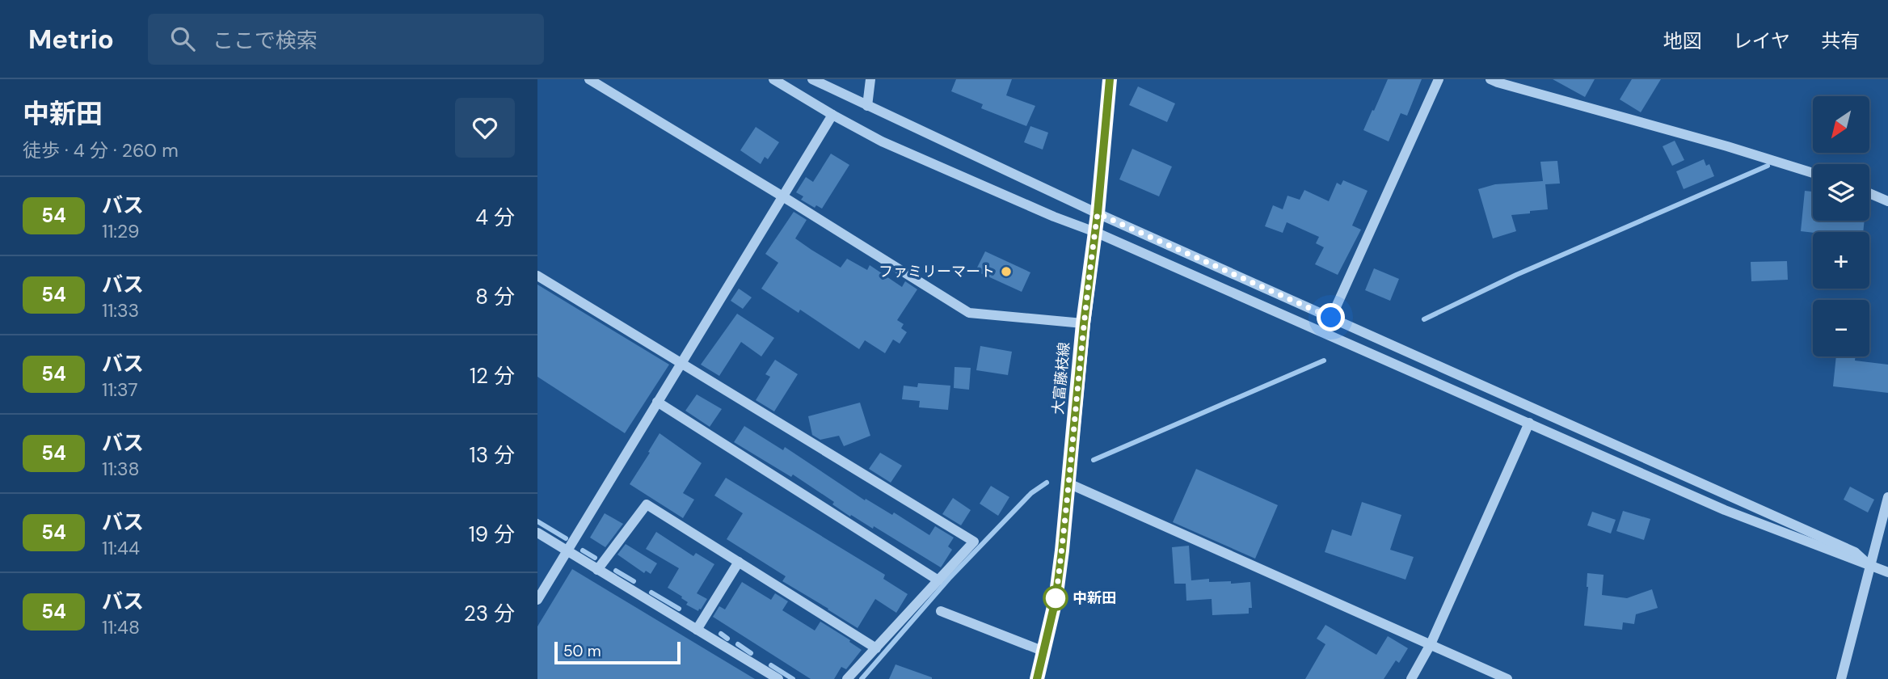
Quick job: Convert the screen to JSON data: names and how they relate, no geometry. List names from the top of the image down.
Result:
{
  "streets": {
    "main road": ["大富藤枝線"]
  },
  "places": ["ファミリーマート", "中新田"],
  "lines": ["bus line 54"],
  "scale_bar": "50 m",
  "north": "bottom left",
  "page": {
    "header": "Metrio",
    "search": "ここで検索",
    "nav": ["地図", "レイヤ", "共有"],
    "heading": ["中新田", "徒歩 · 4 分 · 260 m"],
    "map_buttons": ["+", "−"],
    "list": [
      {
        "mark": "54",
        "name": "バス",
        "note": "11:29",
        "value": "4 分"
      },
      {
        "mark": "54",
        "name": "バス",
        "note": "11:33",
        "value": "8 分"
      },
      {
        "mark": "54",
        "name": "バス",
        "note": "11:37",
        "value": "12 分"
      },
      {
        "mark": "54",
        "name": "バス",
        "note": "11:38",
        "value": "13 分"
      },
      {
        "mark": "54",
        "name": "バス",
        "note": "11:44",
        "value": "19 分"
      },
      {
        "mark": "54",
        "name": "バス",
        "note": "11:48",
        "value": "23 分"
      }
    ],
    "scale": "50 m"
  }
}
